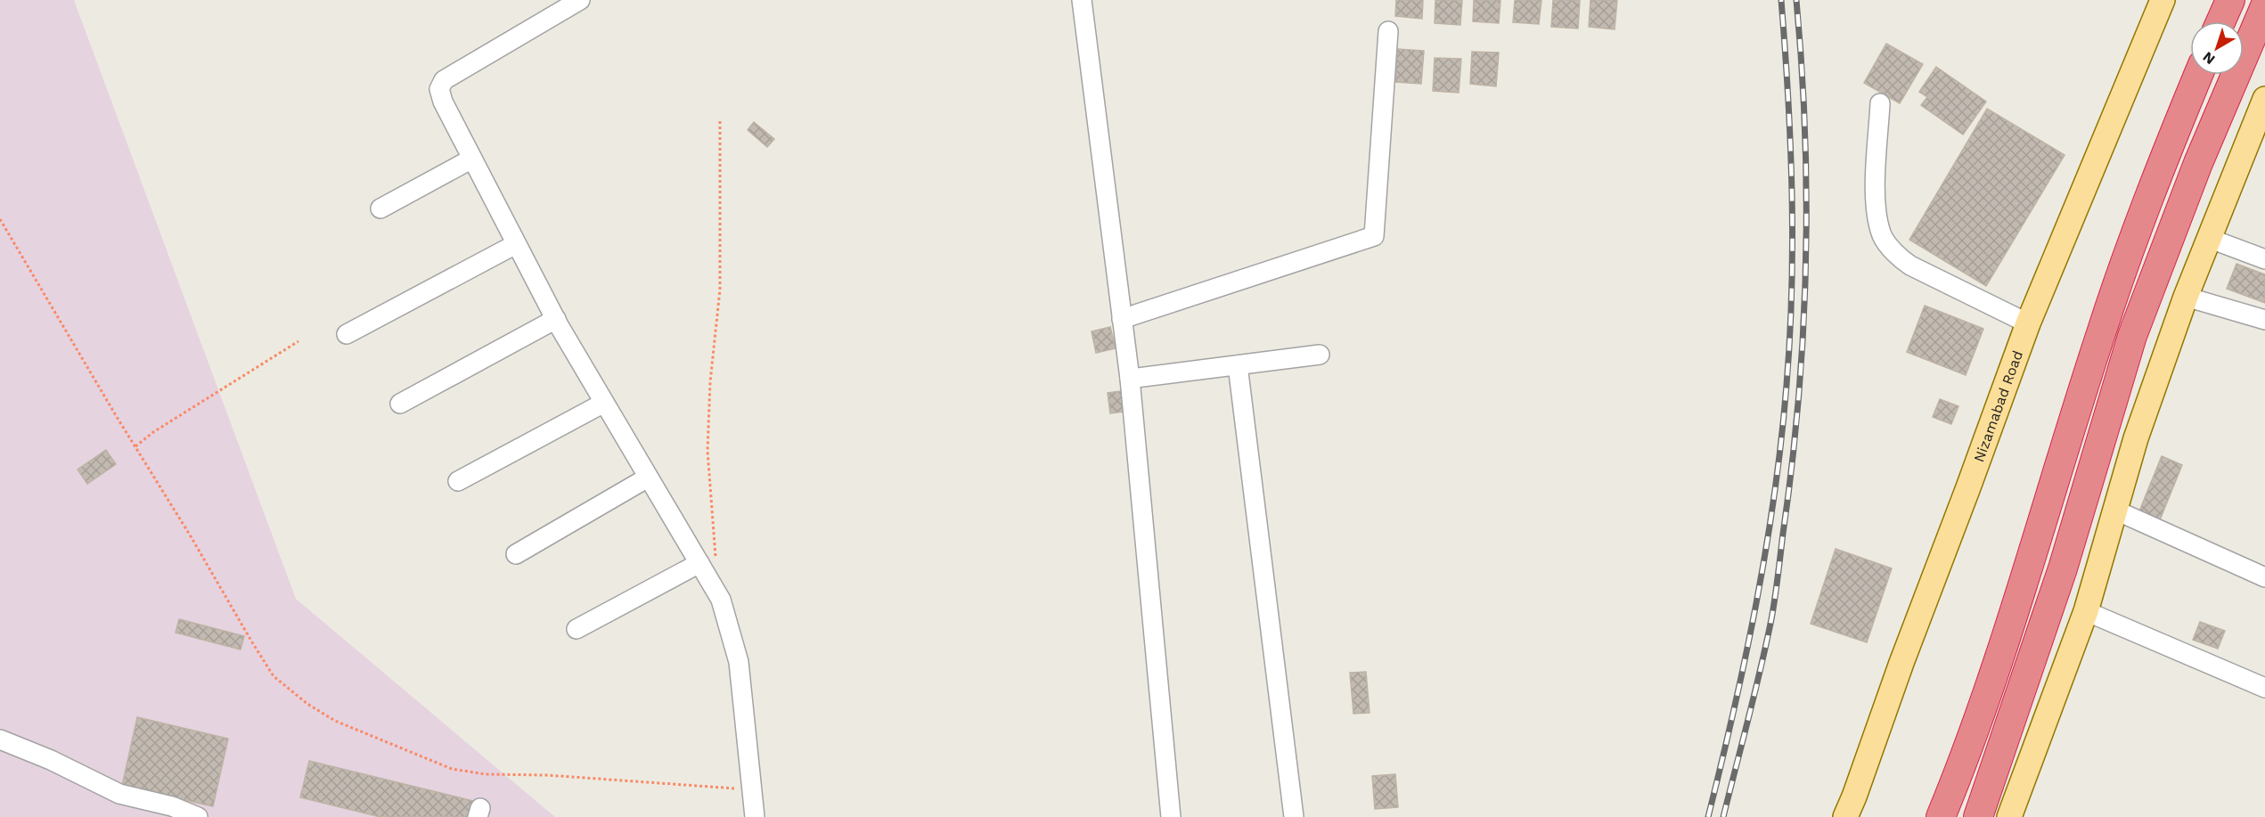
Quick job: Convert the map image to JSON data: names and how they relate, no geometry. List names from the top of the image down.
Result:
{
  "streets": {
    "main road": ["Nizamabad Road"]
  },
  "north": "bottom left"
}
